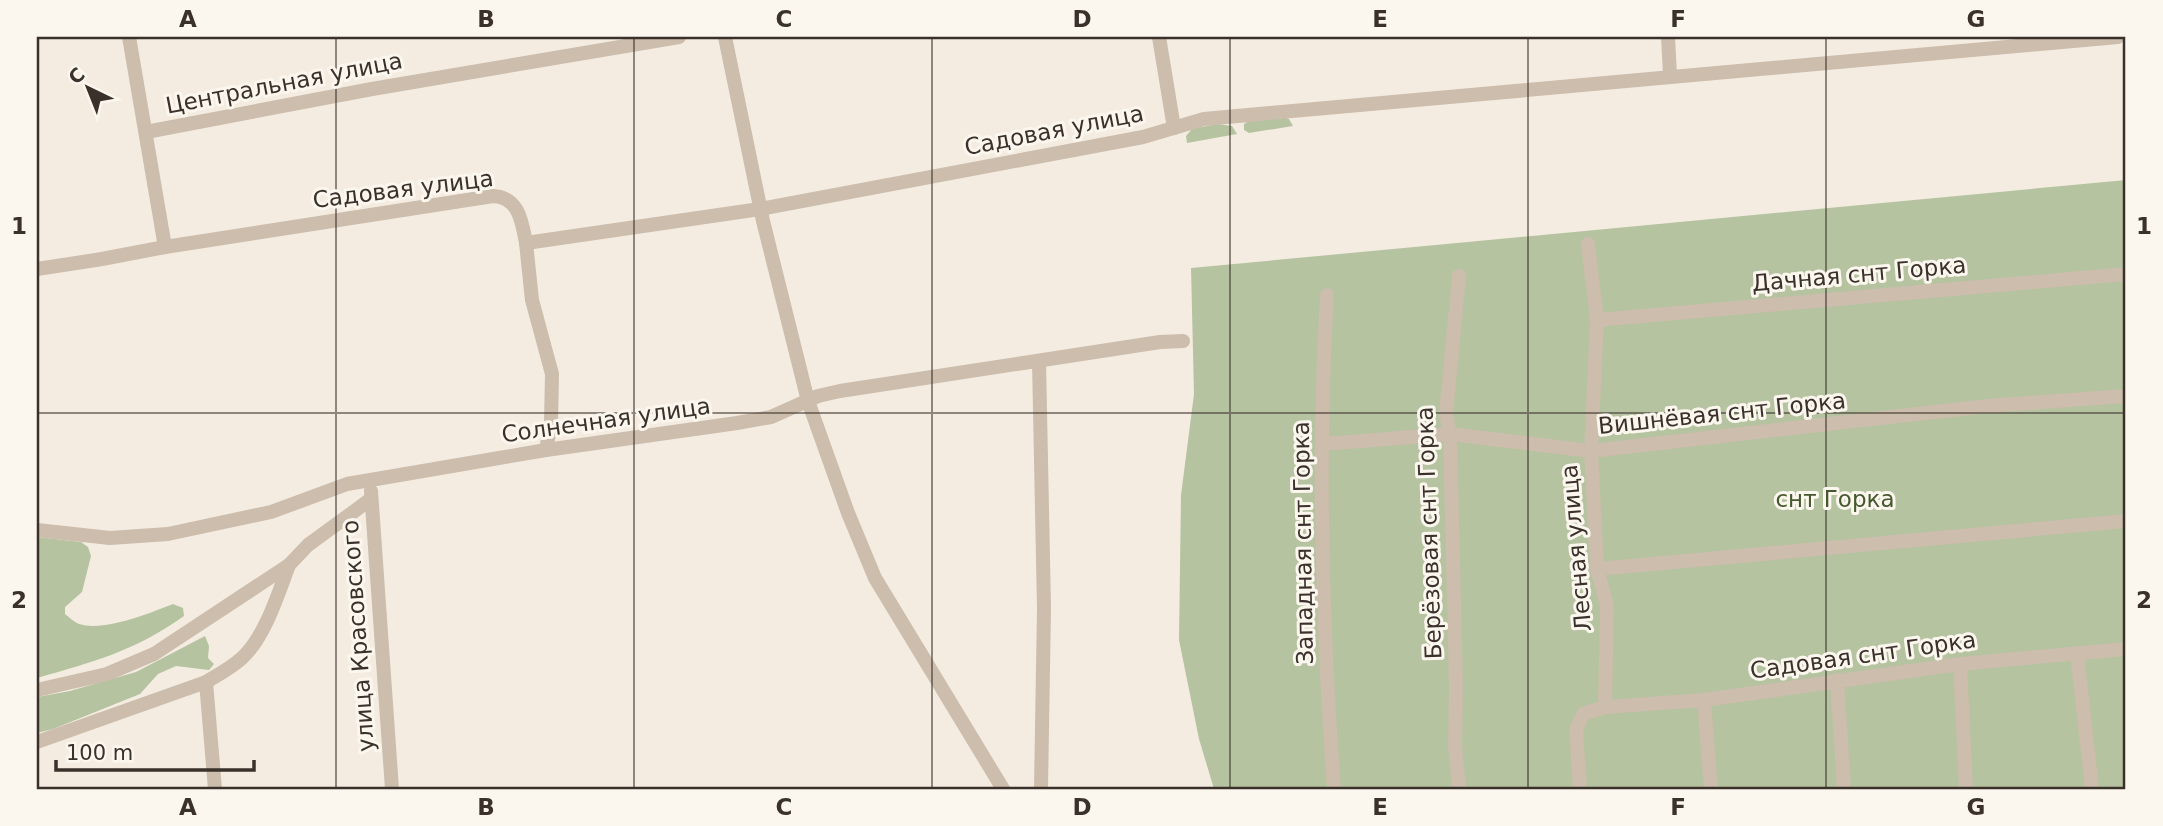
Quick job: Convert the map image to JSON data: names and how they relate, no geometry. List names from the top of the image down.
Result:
{
  "streets": {
    "street": [
      "Центральная улица",
      "Садовая улица",
      "Дачная снт Горка",
      "Вишнёвая снт Горка",
      "Солнечная улица",
      "Берёзовая снт Горка",
      "Западная снт Горка",
      "Лесная улица",
      "улица Красовского",
      "Садовая снт Горка"
    ]
  },
  "crossings": [
    ["Дачная снт Горка", "Лесная улица"],
    ["Вишнёвая снт Горка", "Берёзовая снт Горка"],
    ["Вишнёвая снт Горка", "Западная снт Горка"],
    ["Вишнёвая снт Горка", "Лесная улица"],
    ["Солнечная улица", "улица Красовского"],
    ["Лесная улица", "Садовая снт Горка"]
  ],
  "parks": ["снт Горка"],
  "scale_bar": "100 m",
  "north": "top left",
  "grid": {
    "columns": [
      "A",
      "B",
      "C",
      "D",
      "E",
      "F",
      "G"
    ],
    "rows": ["1", "2"]
  }
}
